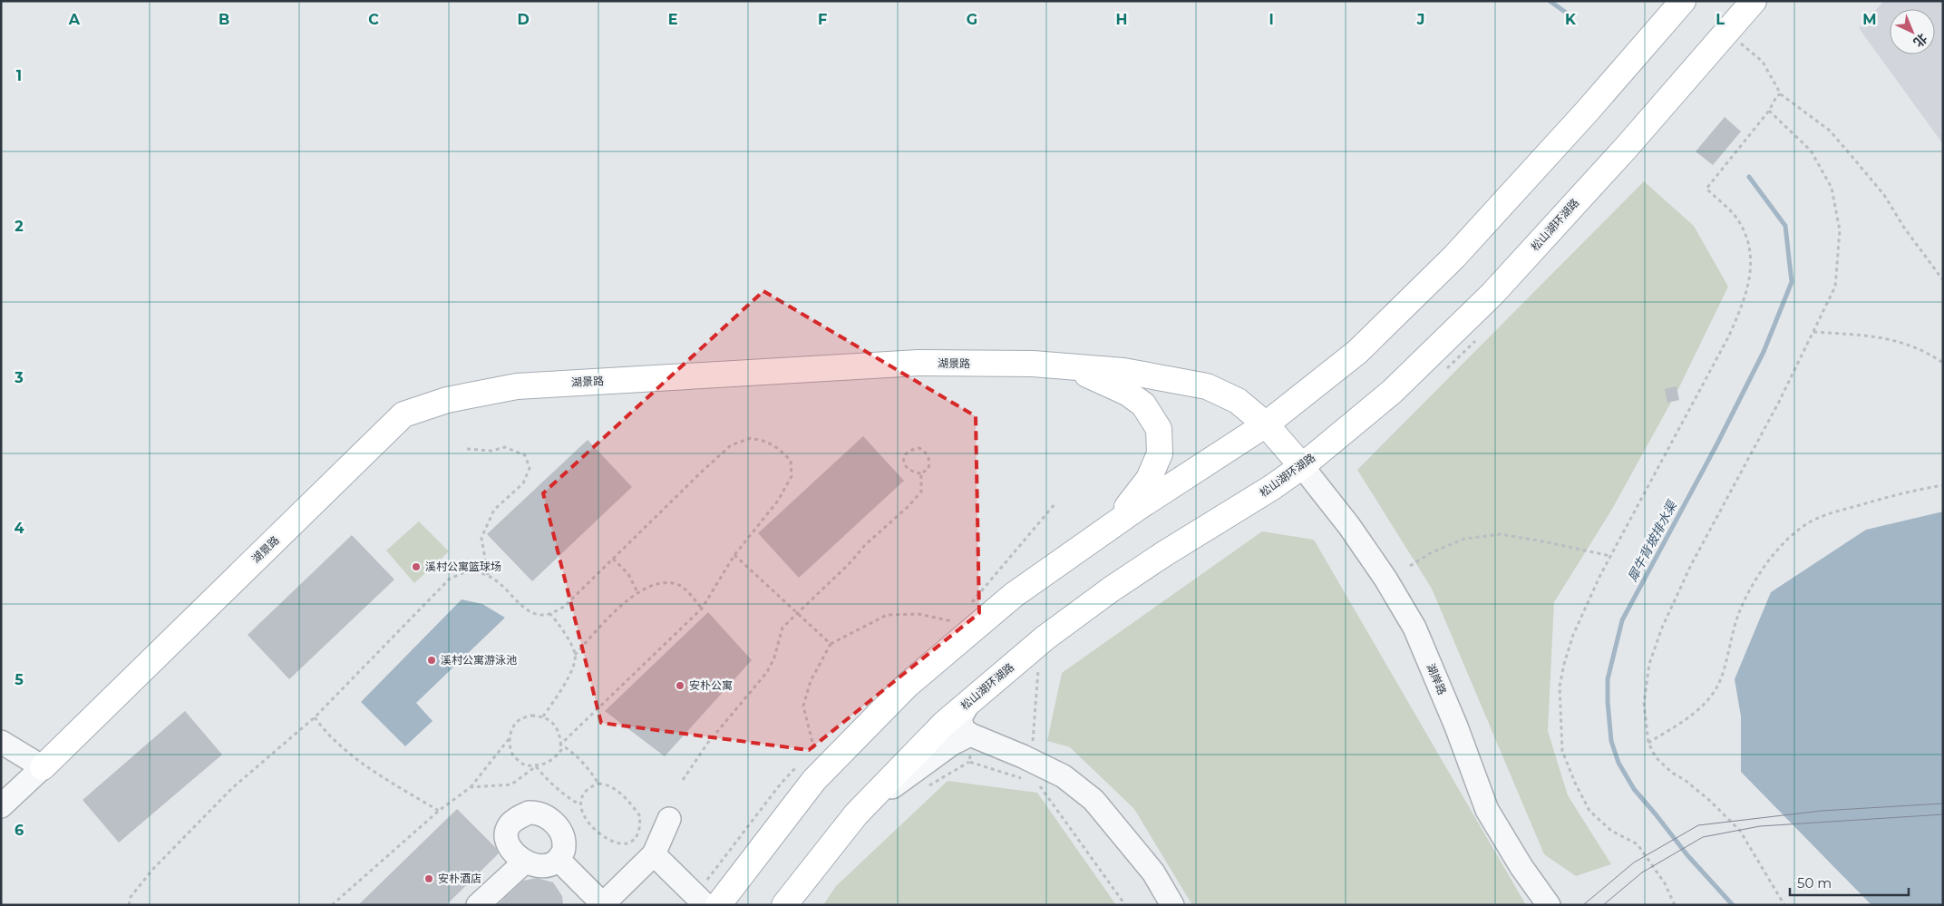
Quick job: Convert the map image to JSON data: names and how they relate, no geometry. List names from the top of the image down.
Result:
{
  "streets": {
    "main road": ["松山湖环湖路", "湖景路"],
    "street": ["湖岸路"]
  },
  "crossings": [
    ["松山湖环湖路", "湖景路"],
    ["松山湖环湖路", "湖岸路"],
    ["湖景路", "湖岸路"]
  ],
  "water": ["犀牛背坡排水渠"],
  "places": [
    "溪村公寓篮球场",
    "溪村公寓游泳池",
    "安朴公寓",
    "安朴酒店"
  ],
  "scale_bar": "50 m",
  "north": "bottom right",
  "grid": {
    "columns": [
      "A",
      "B",
      "C",
      "D",
      "E",
      "F",
      "G",
      "H",
      "I",
      "J",
      "K",
      "L",
      "M"
    ],
    "rows": [
      "1",
      "2",
      "3",
      "4",
      "5",
      "6"
    ]
  }
}
